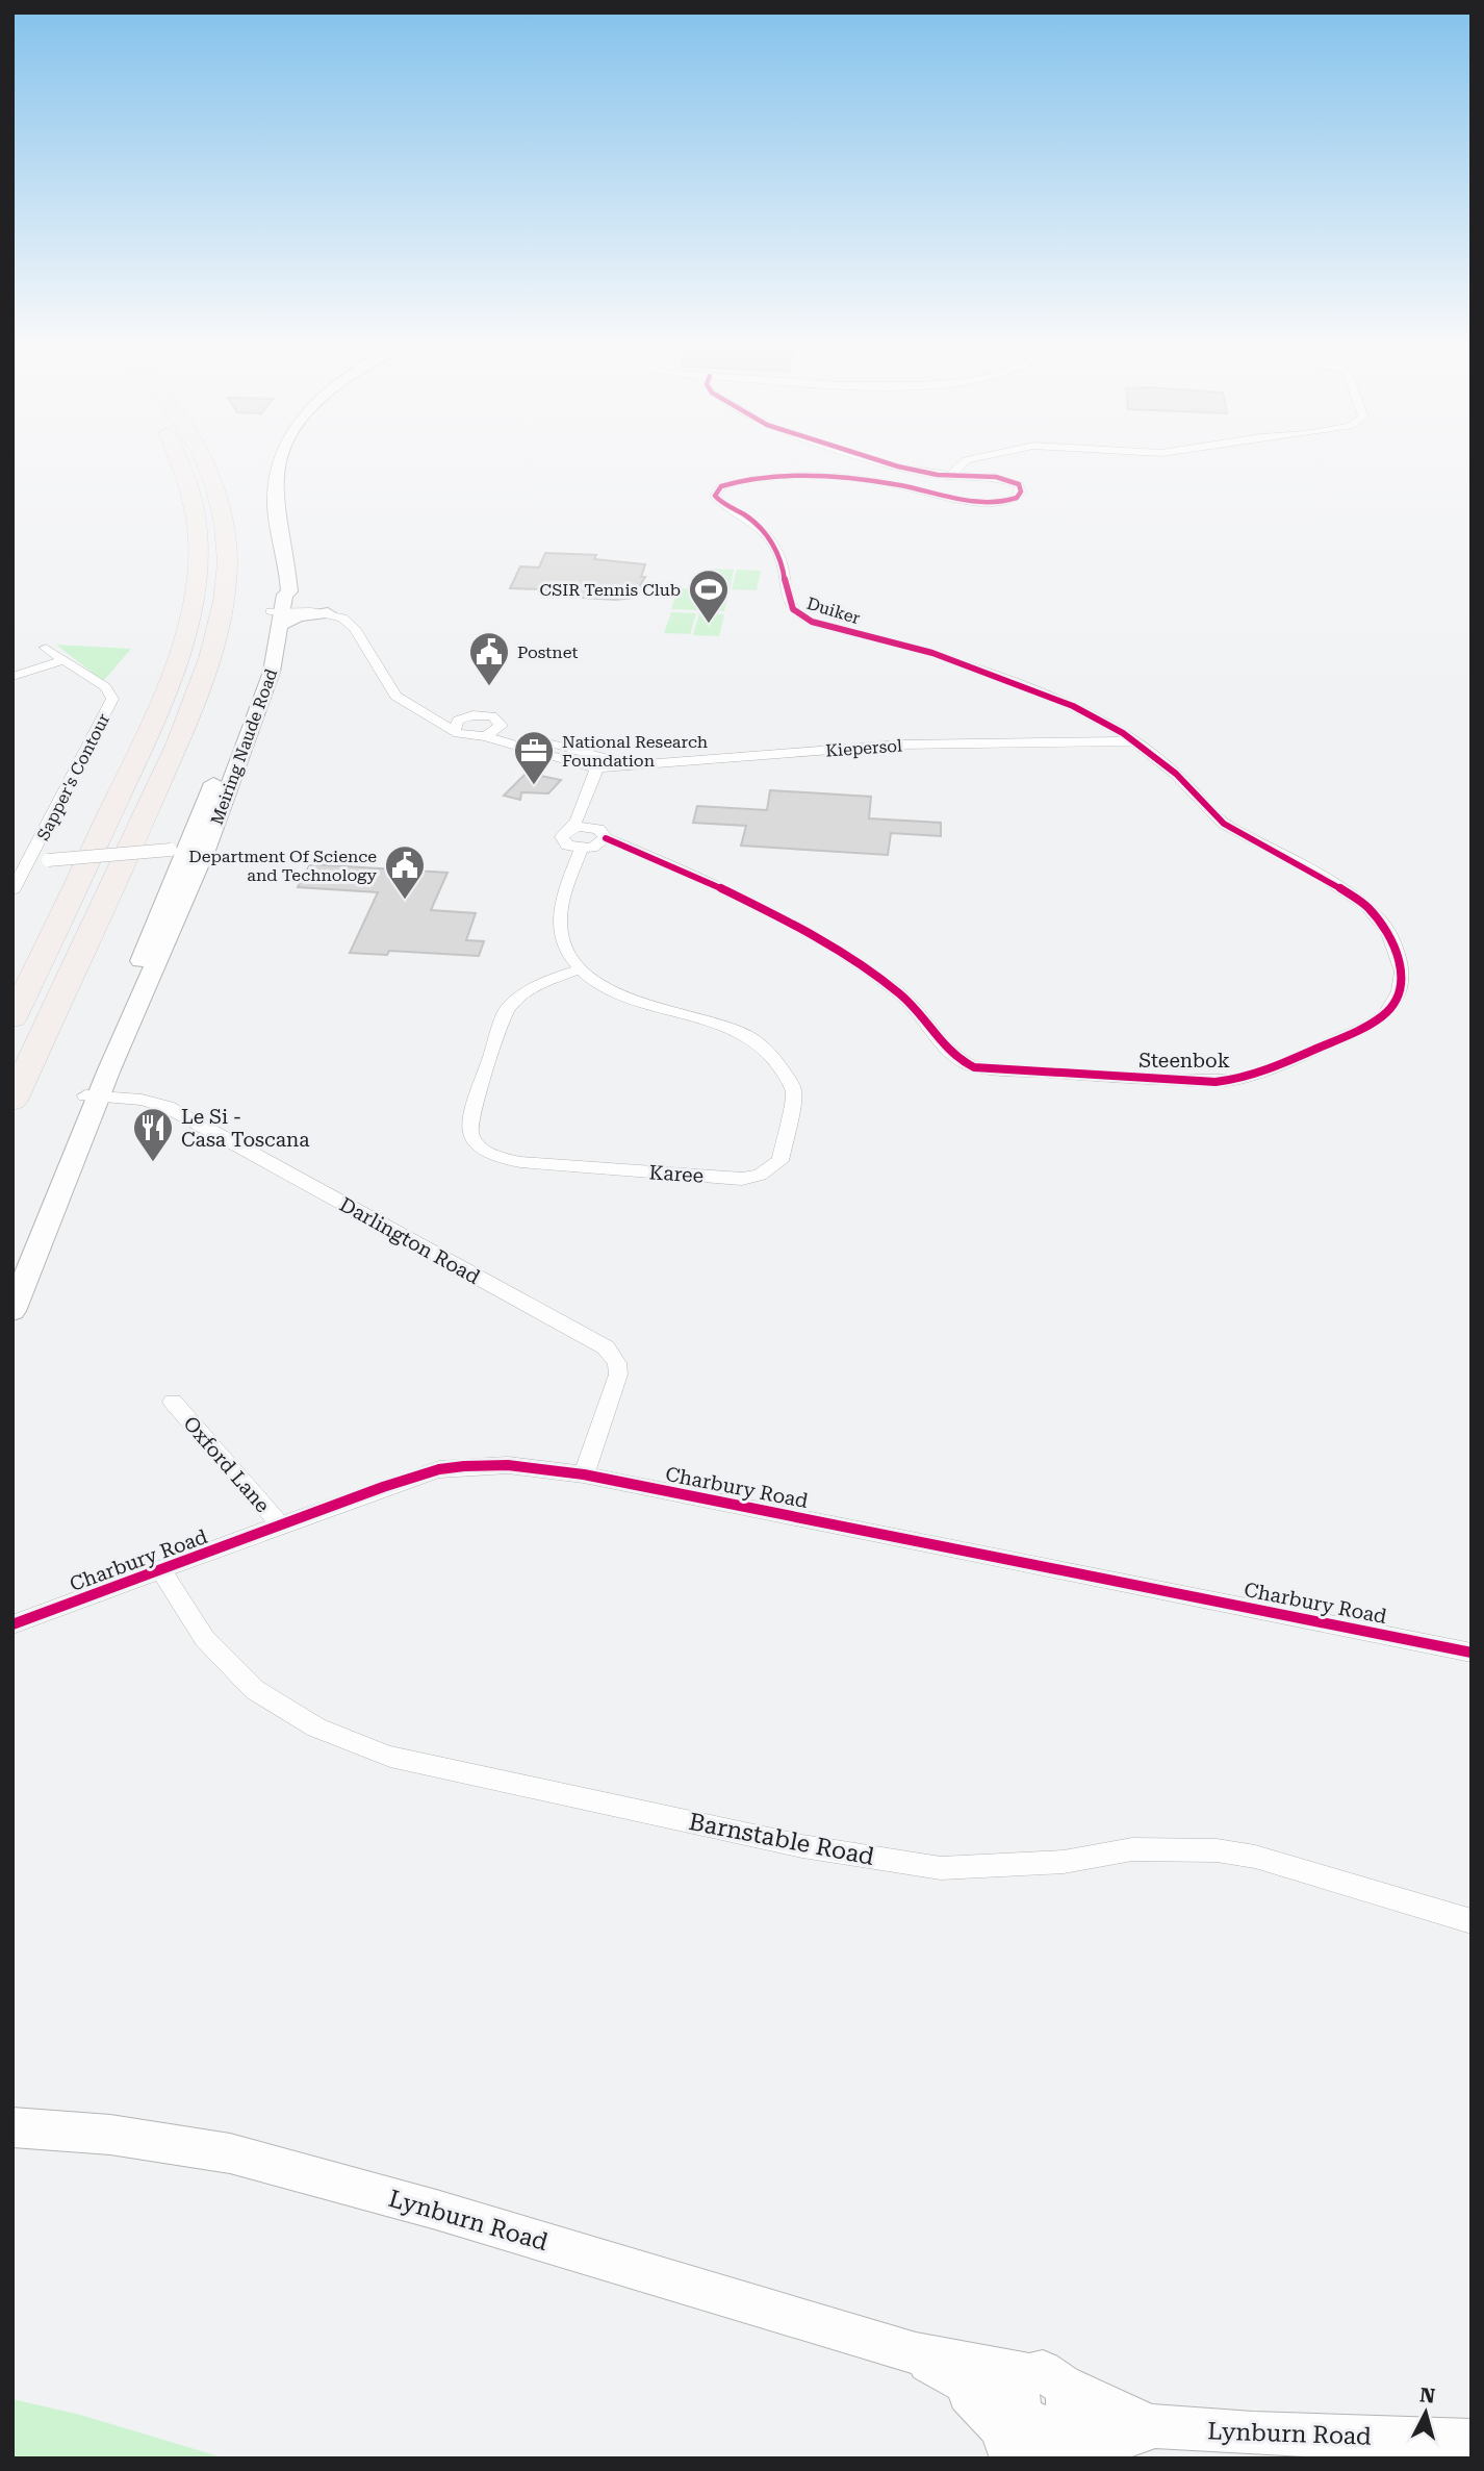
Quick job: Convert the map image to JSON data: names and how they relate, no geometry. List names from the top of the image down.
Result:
{
  "streets": {
    "street": [
      "Duiker",
      "Meiring Naude Road",
      "Kiepersol",
      "Sapper's Contour",
      "Steenbok",
      "Karee",
      "Darlington Road",
      "Oxford Lane",
      "Charbury Road",
      "Barnstable Road",
      "Lynburn Road"
    ]
  },
  "crossings": [
    ["Duiker", "Kiepersol"],
    ["Duiker", "Steenbok"],
    ["Meiring Naude Road", "Darlington Road"],
    ["Kiepersol", "Steenbok"],
    ["Darlington Road", "Charbury Road"],
    ["Oxford Lane", "Charbury Road"],
    ["Charbury Road", "Barnstable Road"]
  ],
  "places": {
    "sports": ["CSIR Tennis Club"],
    "public building": ["Postnet", "Department Of Science and Technology"],
    "office": ["National Research Foundation"],
    "restaurant": ["Le Si - Casa Toscana"]
  },
  "north": "top"
}
